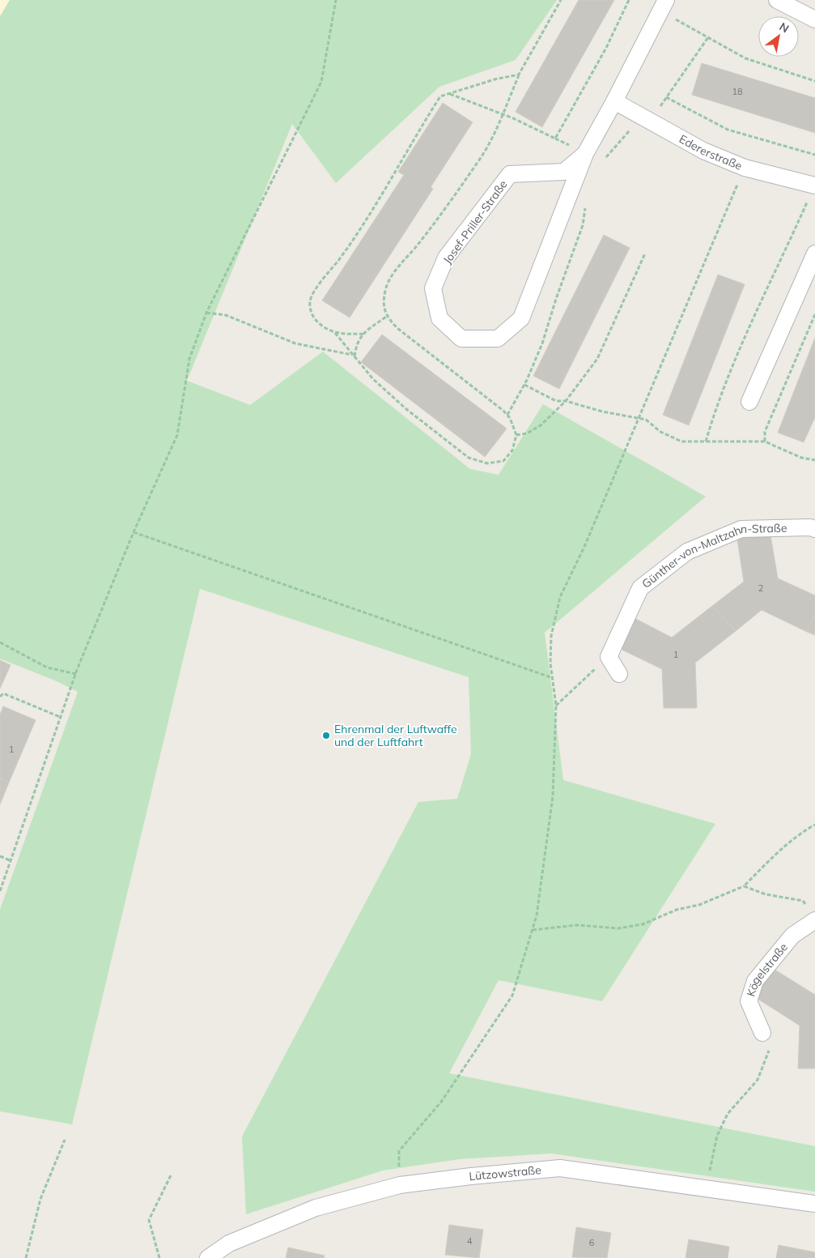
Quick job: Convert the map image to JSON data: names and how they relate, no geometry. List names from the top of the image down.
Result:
{
  "streets": {
    "street": [
      "Edererstraße",
      "Josef-Priller-Straße",
      "Günther-von-Maltzahn-Straße",
      "Kögelstraße",
      "Lützowstraße"
    ]
  },
  "crossings": [
    ["Edererstraße", "Josef-Priller-Straße"]
  ],
  "places": ["Ehrenmal der Luftwaffe und der Luftfahrt"],
  "house_numbers": [
    "18",
    "2",
    "1",
    "1",
    "4",
    "6"
  ],
  "north": "top right"
}
